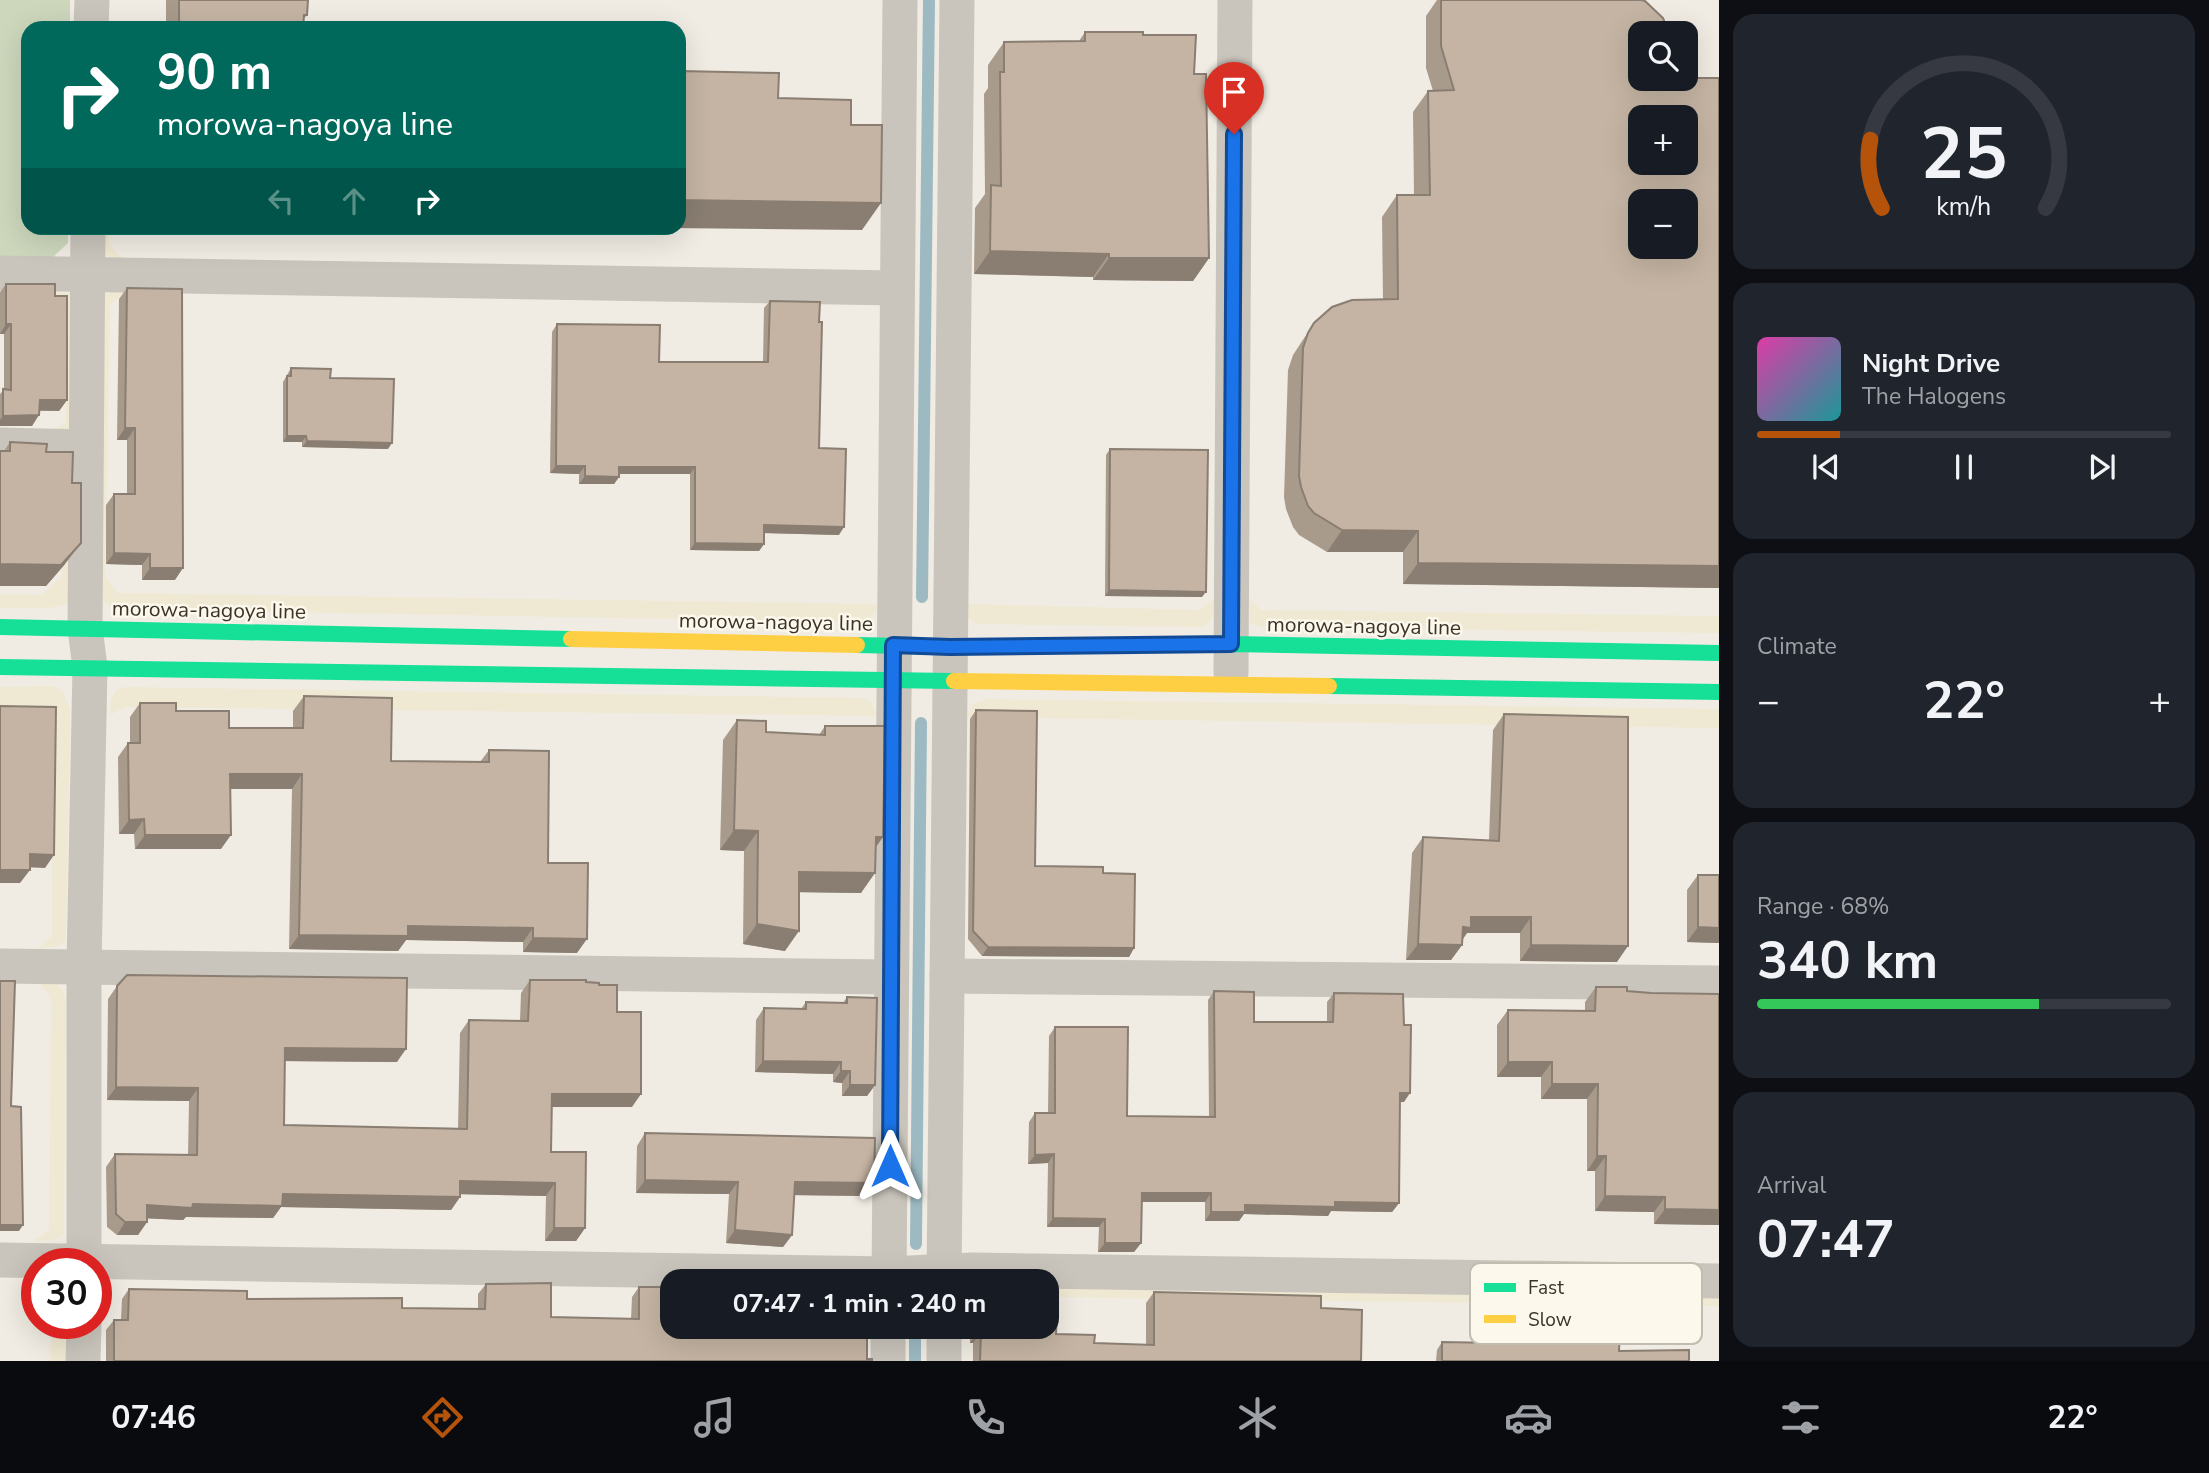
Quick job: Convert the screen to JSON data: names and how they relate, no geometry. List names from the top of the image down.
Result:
{
  "streets": {
    "main road": ["morowa-nagoya line"]
  },
  "legend": ["Fast", "Slow"],
  "page": {
    "map_buttons": ["+", "−"],
    "turn": ["90 m", "morowa-nagoya line"],
    "song": ["Night Drive", "The Halogens"],
    "tile": [
      "Climate",
      ["Range · 68%", "340 km"],
      ["Arrival", "07:47"]
    ],
    "heat": ["−", "22°", "+"],
    "limit": "30",
    "trip": "07:47 · 1 min · 240 m",
    "tabs": ["07:46", "22°"],
    "gauge": ["25", "km/h"]
  }
}
